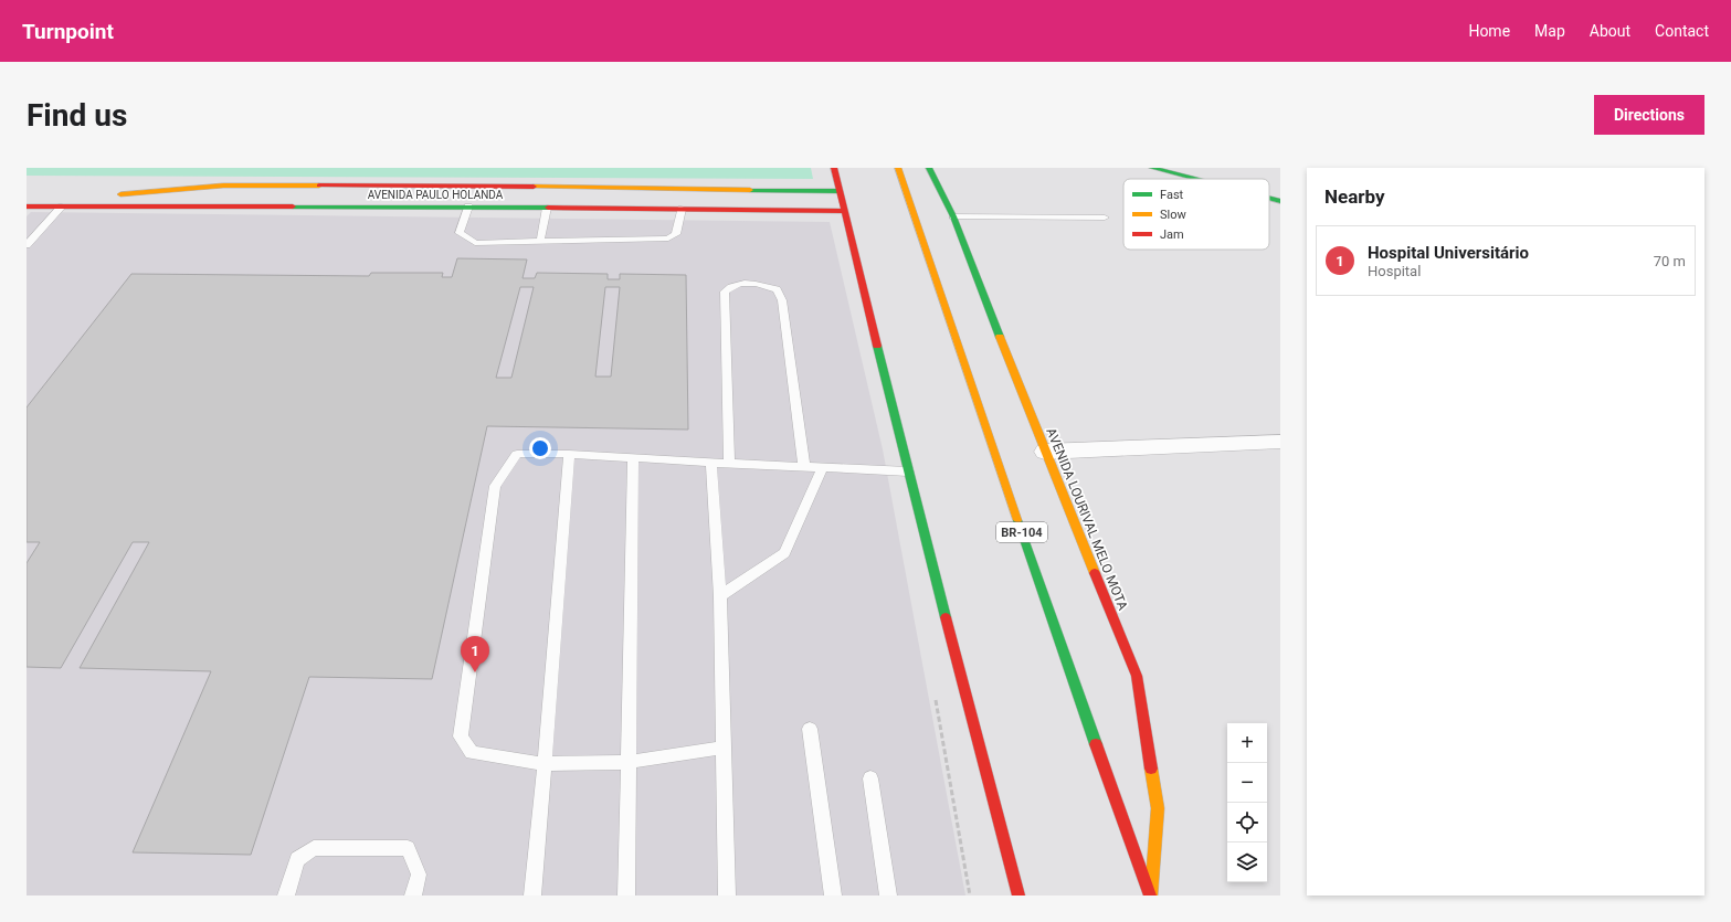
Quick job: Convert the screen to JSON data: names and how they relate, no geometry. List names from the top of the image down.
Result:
{
  "streets": {
    "main road": ["AVENIDA PAULO HOLANDA", "AVENIDA LOURIVAL MELO MOTA", "BR-104"]
  },
  "legend": ["Fast", "Slow", "Jam"],
  "page": {
    "header": "Turnpoint",
    "nav": [
      "Home",
      "Map",
      "About",
      "Contact"
    ],
    "buttons": "Directions",
    "title": "Find us",
    "heading": "Nearby",
    "list": [
      {
        "mark": "1",
        "name": "Hospital Universitário",
        "note": "Hospital",
        "value": "70 m"
      }
    ],
    "pins": "1",
    "map_buttons": ["+", "−"]
  }
}
